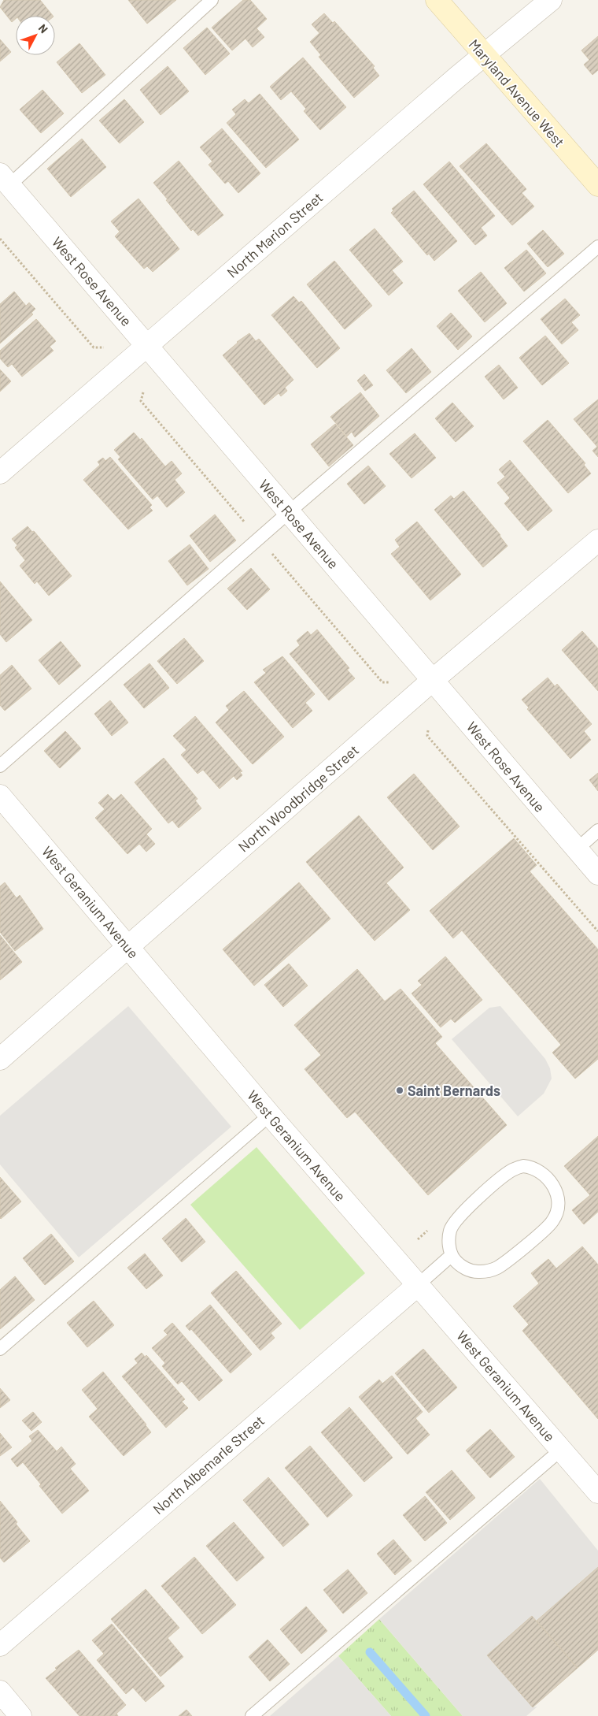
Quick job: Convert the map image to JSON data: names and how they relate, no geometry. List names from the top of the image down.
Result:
{
  "streets": {
    "main road": ["Maryland Avenue West"],
    "street": [
      "North Marion Street",
      "West Rose Avenue",
      "North Woodbridge Street",
      "West Geranium Avenue",
      "North Albemarle Street"
    ]
  },
  "crossings": [
    ["Maryland Avenue West", "North Marion Street"],
    ["North Marion Street", "West Rose Avenue"],
    ["West Rose Avenue", "North Woodbridge Street"],
    ["North Woodbridge Street", "West Geranium Avenue"],
    ["West Geranium Avenue", "North Albemarle Street"]
  ],
  "places": ["Saint Bernards"],
  "north": "top right"
}
